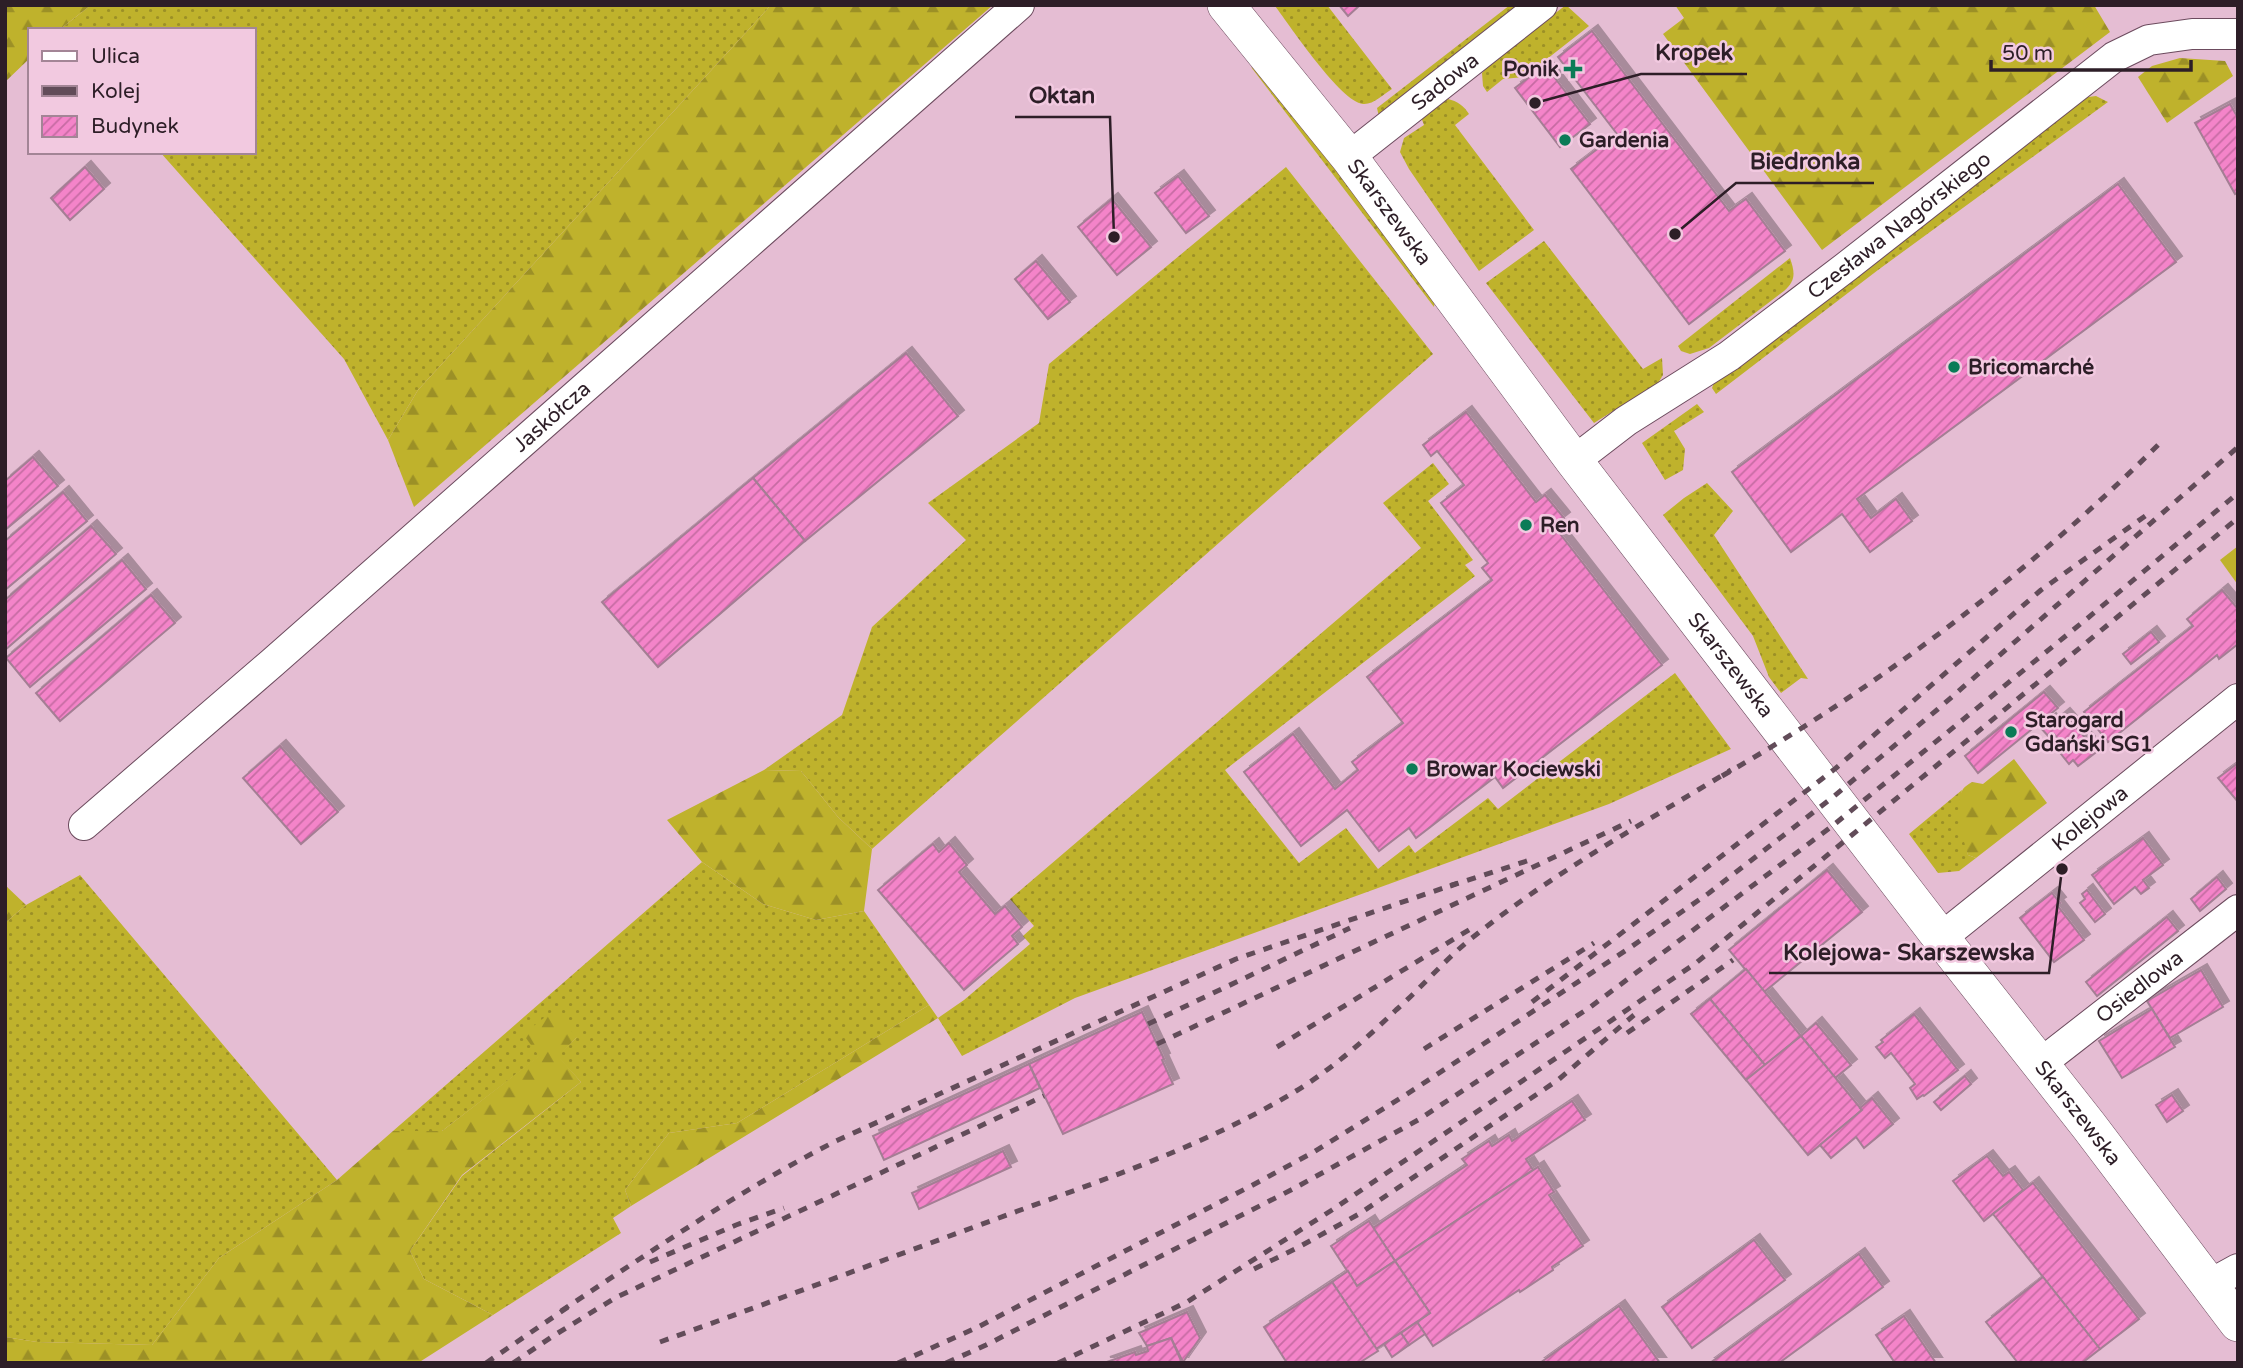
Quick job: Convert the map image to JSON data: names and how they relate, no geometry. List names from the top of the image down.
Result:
{
  "streets": {
    "main road": ["Skarszewska"],
    "street": [
      "Sadowa",
      "Czesława Nagórskiego",
      "Jaskółcza",
      "Kolejowa",
      "Osiedlowa"
    ]
  },
  "crossings": [
    ["Sadowa", "Skarszewska"],
    ["Skarszewska", "Czesława Nagórskiego"],
    ["Skarszewska", "Kolejowa"],
    ["Skarszewska", "Osiedlowa"]
  ],
  "places": {
    "health": ["Ponik"],
    "other": [
      "Kropek",
      "Gardenia",
      "Biedronka",
      "Oktan",
      "Bricomarché",
      "Ren",
      "Starogard Gdański SG1",
      "Browar Kociewski",
      "Kolejowa- Skarszewska"
    ]
  },
  "legend": ["Ulica", "Kolej", "Budynek"],
  "scale_bar": "50 m"
}
